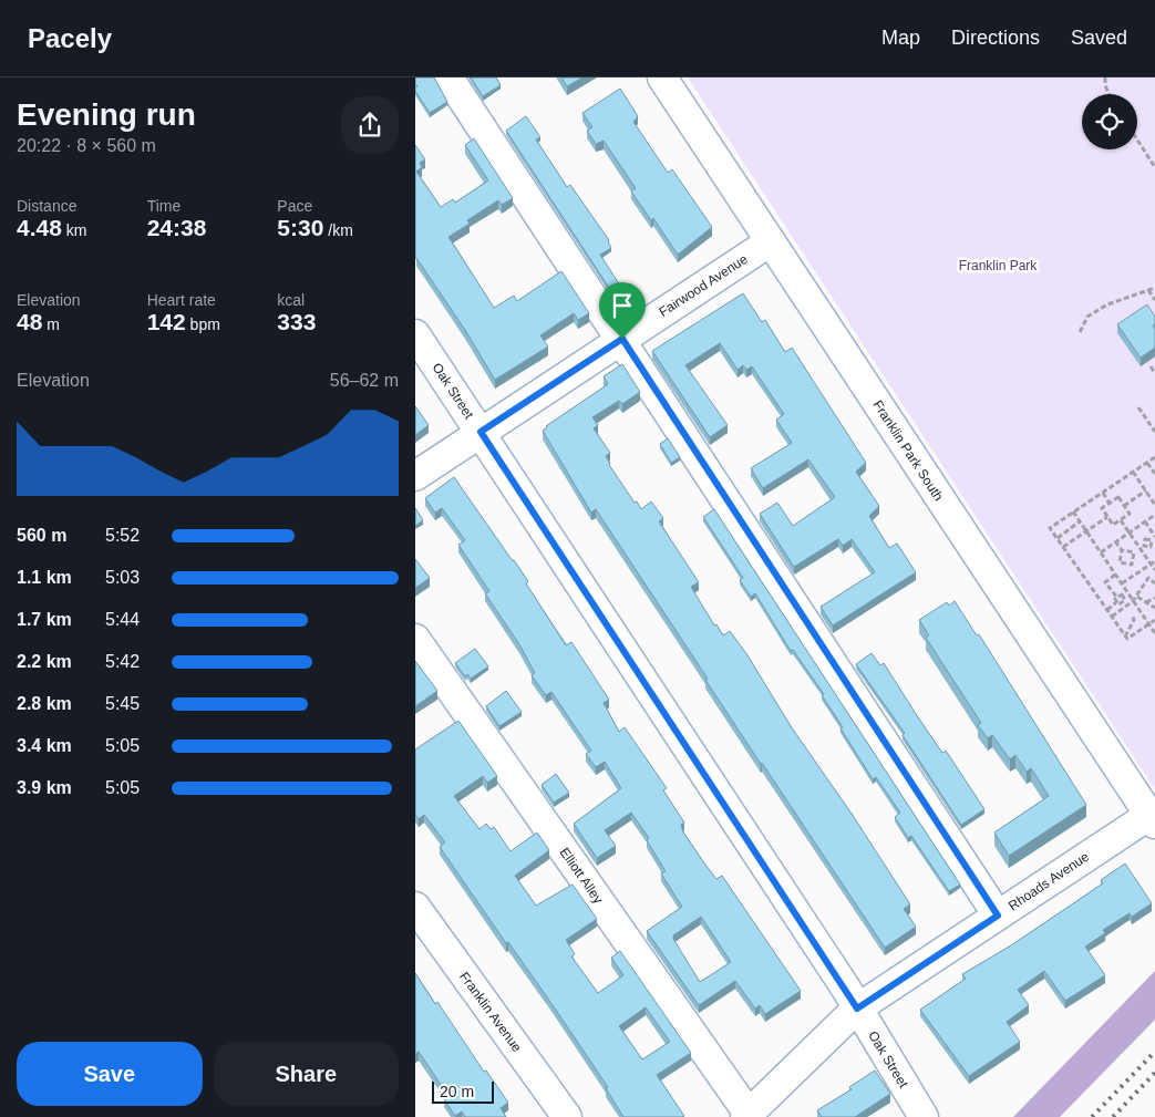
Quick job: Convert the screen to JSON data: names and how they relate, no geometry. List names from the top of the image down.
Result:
{
  "streets": {
    "street": [
      "Fairwood Avenue",
      "Oak Street",
      "Franklin Park South",
      "Elliott Alley",
      "Rhoads Avenue",
      "Franklin Avenue"
    ]
  },
  "crossings": [
    ["Fairwood Avenue", "Oak Street"],
    ["Fairwood Avenue", "Franklin Park South"],
    ["Oak Street", "Rhoads Avenue"],
    ["Franklin Park South", "Rhoads Avenue"],
    ["Elliott Alley", "Rhoads Avenue"]
  ],
  "parks": ["Franklin Park"],
  "scale_bar": "20 m",
  "page": {
    "header": "Pacely",
    "nav": ["Map", "Directions", "Saved"],
    "heading": ["Evening run", "20:22 · 8 × 560 m"],
    "stats": [
      ["Distance", "4.48 km"],
      ["Time", "24:38"],
      ["Pace", "5:30 /km"],
      ["Elevation", "48 m"],
      ["Heart rate", "142 bpm"],
      ["kcal", "333"]
    ],
    "chart": ["Elevation", "56–62 m"],
    "list": [
      {
        "name": "560 m",
        "note": "5:52"
      },
      {
        "name": "1.1 km",
        "note": "5:03"
      },
      {
        "name": "1.7 km",
        "note": "5:44"
      },
      {
        "name": "2.2 km",
        "note": "5:42"
      },
      {
        "name": "2.8 km",
        "note": "5:45"
      },
      {
        "name": "3.4 km",
        "note": "5:05"
      },
      {
        "name": "3.9 km",
        "note": "5:05"
      }
    ],
    "buttons": ["Save", "Share"],
    "scale": "20 m"
  }
}
